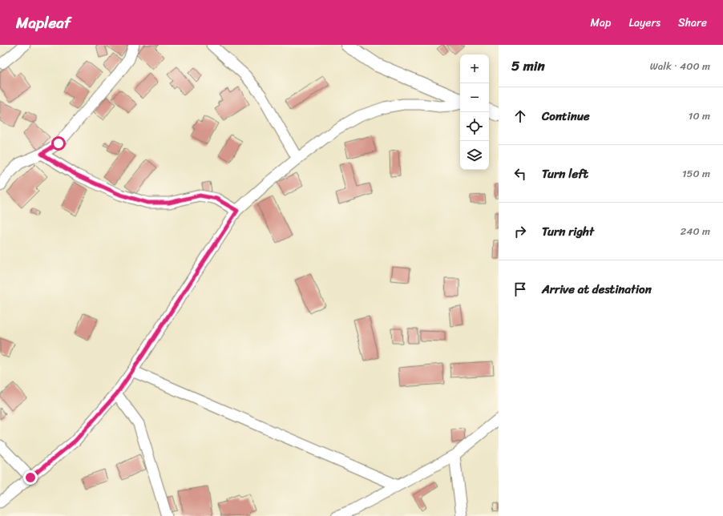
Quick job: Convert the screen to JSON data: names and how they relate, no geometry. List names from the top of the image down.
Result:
{
  "page": {
    "header": "Mapleaf",
    "nav": ["Map", "Layers", "Share"],
    "heading": ["5 min", "Walk · 400 m"],
    "map_buttons": ["+", "−"],
    "list": [
      ["Continue", "10 m"],
      ["Turn left", "150 m"],
      ["Turn right", "240 m"],
      "Arrive at destination"
    ]
  }
}
